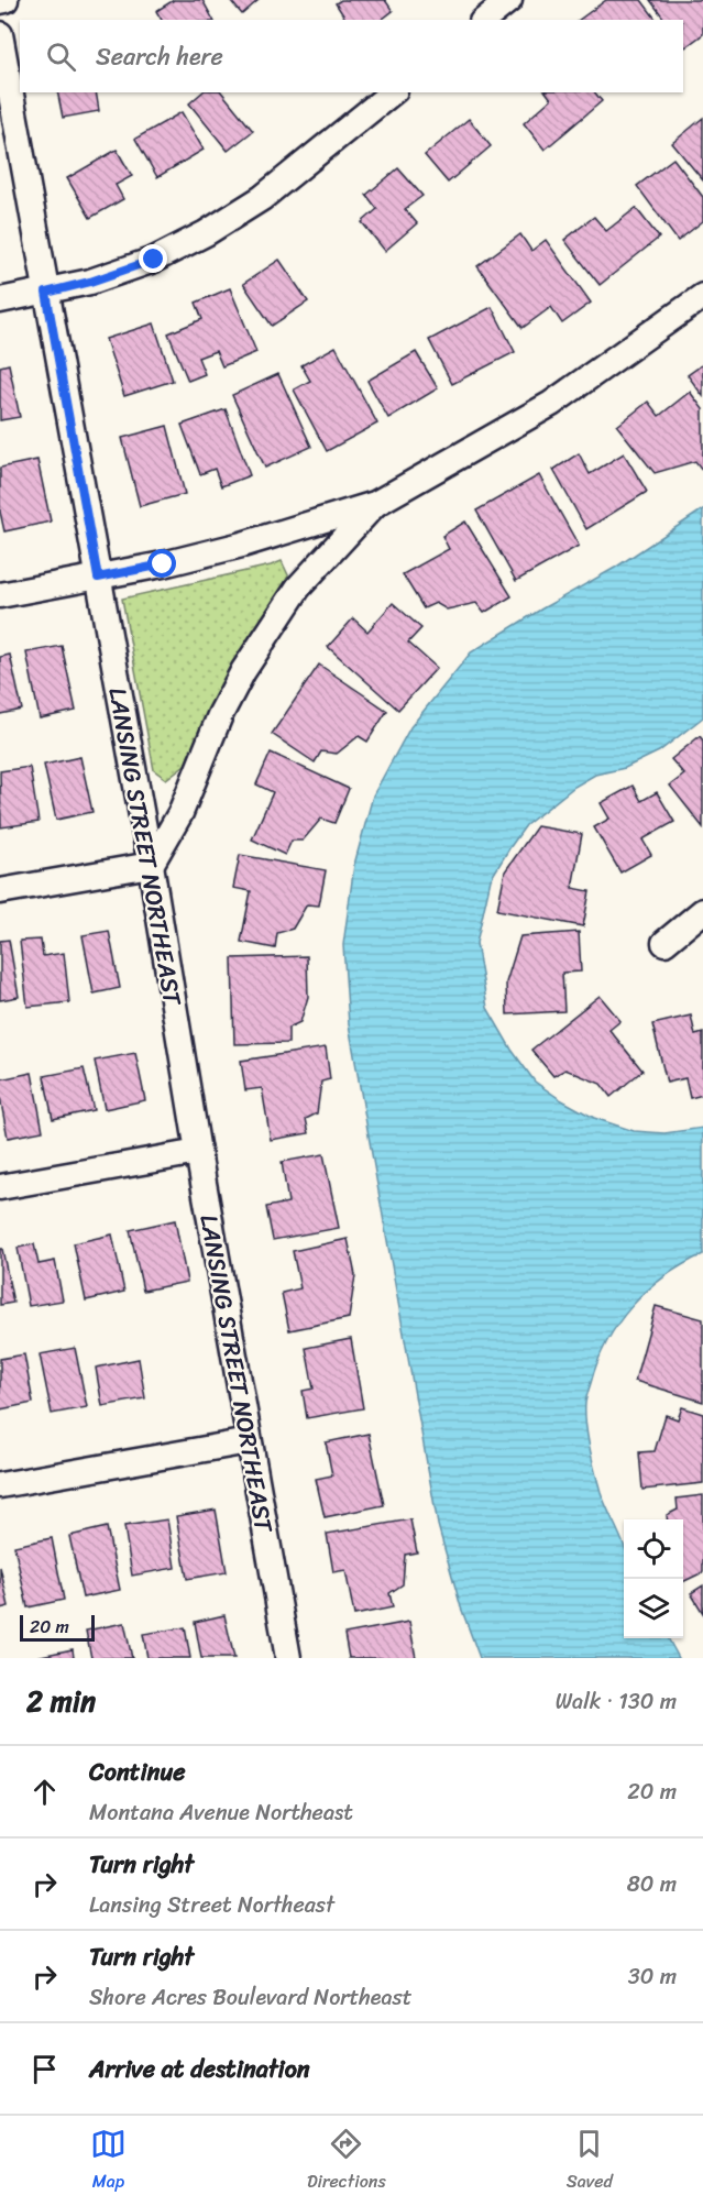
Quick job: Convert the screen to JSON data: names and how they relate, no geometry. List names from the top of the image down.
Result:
{
  "streets": {
    "street": ["LANSING STREET NORTHEAST"]
  },
  "scale_bar": "20 m",
  "page": {
    "search": "Search here",
    "scale": "20 m",
    "heading": ["2 min", "Walk · 130 m"],
    "list": [
      ["Continue", "Montana Avenue Northeast", "20 m"],
      ["Turn right", "Lansing Street Northeast", "80 m"],
      ["Turn right", "Shore Acres Boulevard Northeast", "30 m"],
      "Arrive at destination"
    ],
    "nav": ["Map", "Directions", "Saved"]
  }
}
